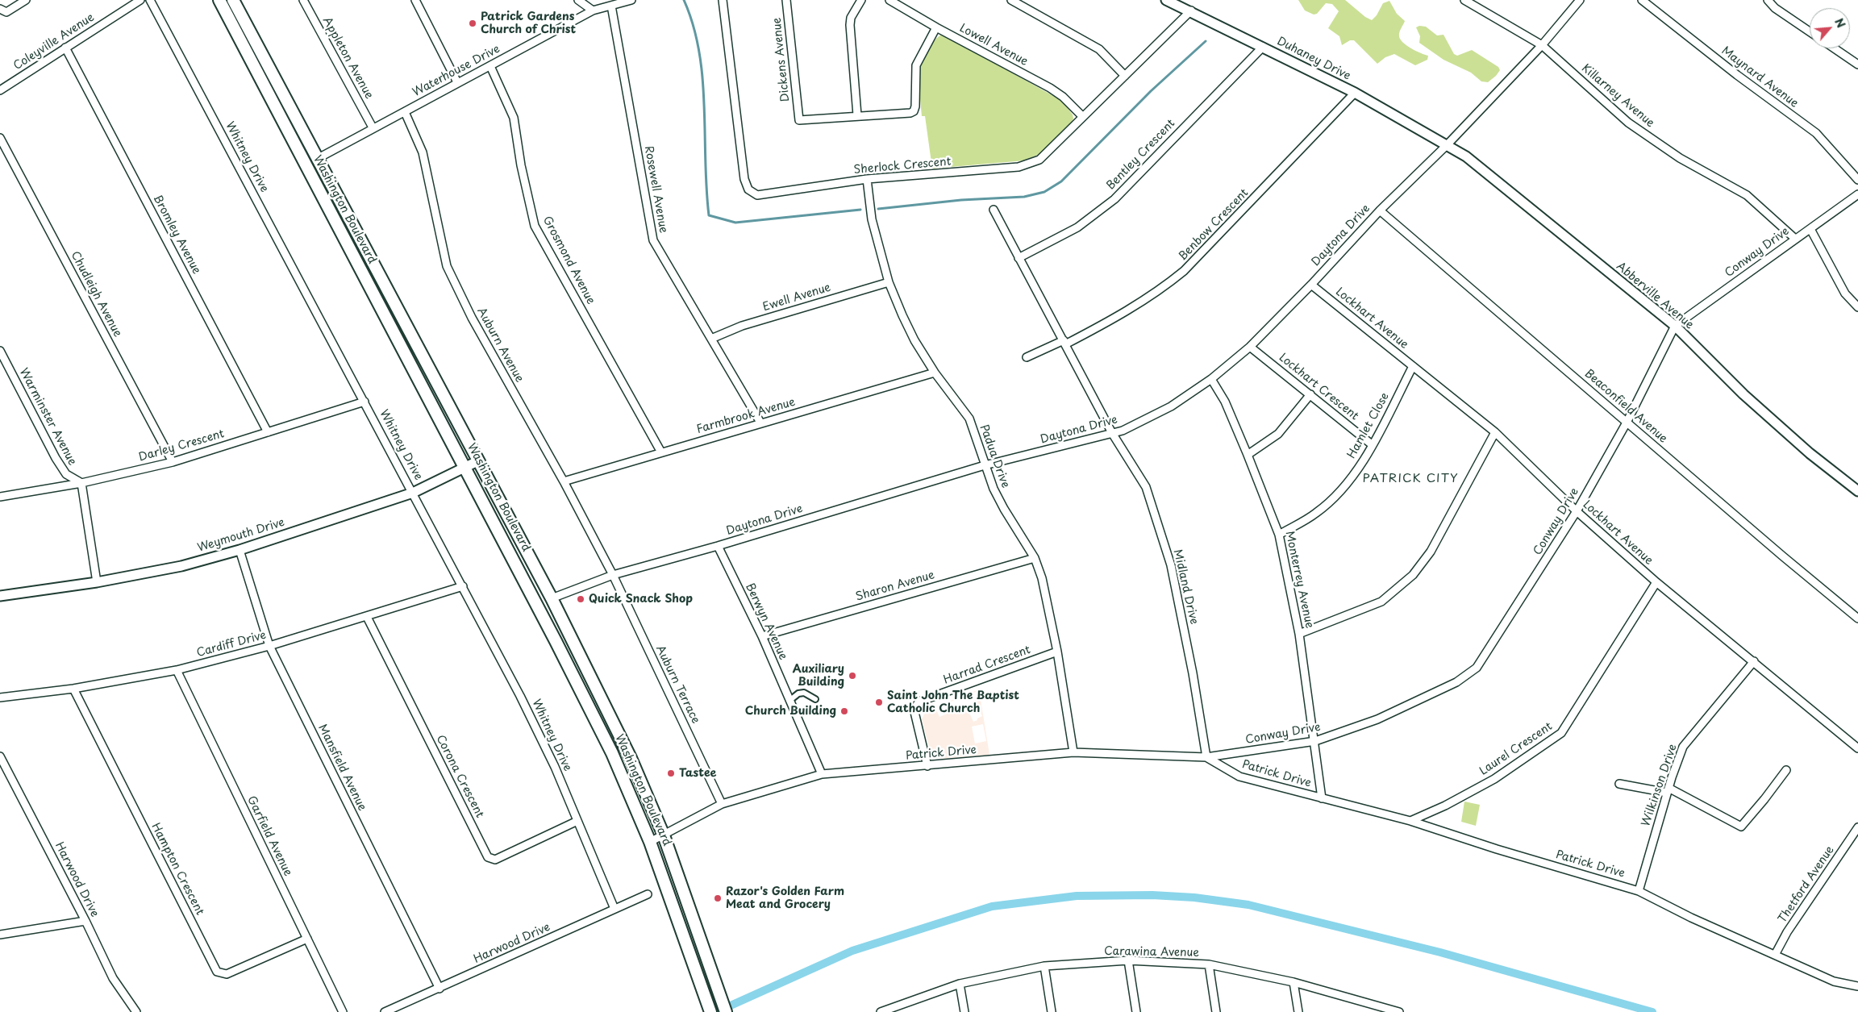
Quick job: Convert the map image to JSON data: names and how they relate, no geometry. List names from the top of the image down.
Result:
{
  "streets": {
    "highway": ["Washington Boulevard"],
    "street": [
      "Coleyville Avenue",
      "Lowell Avenue",
      "Appleton Avenue",
      "Duhaney Drive",
      "Dickens Avenue",
      "Waterhouse Drive",
      "Maynard Avenue",
      "Killarney Avenue",
      "Bentley Crescent",
      "Whitney Drive",
      "Sherlock Crescent",
      "Rosewell Avenue",
      "Benbow Crescent",
      "Bromley Avenue",
      "Daytona Drive",
      "Conway Drive",
      "Grosmond Avenue",
      "Chudleigh Avenue",
      "Abberville Avenue",
      "Ewell Avenue",
      "Lockhart Avenue",
      "Auburn Avenue",
      "Lockhart Crescent",
      "Beaconfield Avenue",
      "Farmbrook Avenue",
      "Warminster Avenue",
      "Hamlet Close",
      "Darley Crescent",
      "Padua Drive",
      "Weymouth Drive",
      "Monterrey Avenue",
      "Sharon Avenue",
      "Midland Drive",
      "Berwyn Avenue",
      "Cardiff Drive",
      "Harrad Crescent",
      "Auburn Terrace",
      "Laurel Crescent",
      "Patrick Drive",
      "Mansfield Avenue",
      "Corona Crescent",
      "Wilkinson Drive",
      "Garfield Avenue",
      "Hampton Crescent",
      "Harwood Drive",
      "Thetford Avenue",
      "Carawina Avenue"
    ]
  },
  "crossings": [
    ["Coleyville Avenue", "Bromley Avenue"],
    ["Lowell Avenue", "Sherlock Crescent"],
    ["Appleton Avenue", "Waterhouse Drive"],
    ["Duhaney Drive", "Bentley Crescent"],
    ["Duhaney Drive", "Sherlock Crescent"],
    ["Duhaney Drive", "Benbow Crescent"],
    ["Duhaney Drive", "Daytona Drive"],
    ["Duhaney Drive", "Abberville Avenue"],
    ["Waterhouse Drive", "Rosewell Avenue"],
    ["Waterhouse Drive", "Washington Boulevard"],
    ["Waterhouse Drive", "Grosmond Avenue"],
    ["Waterhouse Drive", "Auburn Avenue"],
    ["Killarney Avenue", "Daytona Drive"],
    ["Killarney Avenue", "Conway Drive"],
    ["Bentley Crescent", "Midland Drive"],
    ["Whitney Drive", "Darley Crescent"],
    ["Whitney Drive", "Weymouth Drive"],
    ["Whitney Drive", "Cardiff Drive"],
    ["Whitney Drive", "Corona Crescent"],
    ["Whitney Drive", "Harwood Drive"],
    ["Sherlock Crescent", "Padua Drive"],
    ["Rosewell Avenue", "Ewell Avenue"],
    ["Rosewell Avenue", "Farmbrook Avenue"],
    ["Washington Boulevard", "Daytona Drive"],
    ["Washington Boulevard", "Weymouth Drive"],
    ["Washington Boulevard", "Patrick Drive"],
    ["Benbow Crescent", "Midland Drive"],
    ["Bromley Avenue", "Darley Crescent"],
    ["Daytona Drive", "Abberville Avenue"],
    ["Daytona Drive", "Lockhart Avenue"],
    ["Daytona Drive", "Auburn Avenue"],
    ["Daytona Drive", "Lockhart Crescent"],
    ["Daytona Drive", "Beaconfield Avenue"],
    ["Daytona Drive", "Padua Drive"],
    ["Daytona Drive", "Monterrey Avenue"],
    ["Daytona Drive", "Midland Drive"],
    ["Daytona Drive", "Berwyn Avenue"],
    ["Daytona Drive", "Auburn Terrace"],
    ["Conway Drive", "Abberville Avenue"],
    ["Conway Drive", "Lockhart Avenue"],
    ["Conway Drive", "Beaconfield Avenue"],
    ["Conway Drive", "Monterrey Avenue"],
    ["Conway Drive", "Midland Drive"],
    ["Conway Drive", "Patrick Drive"],
    ["Grosmond Avenue", "Farmbrook Avenue"],
    ["Chudleigh Avenue", "Darley Crescent"],
    ["Ewell Avenue", "Padua Drive"],
    ["Lockhart Avenue", "Hamlet Close"],
    ["Lockhart Avenue", "Laurel Crescent"],
    ["Lockhart Avenue", "Wilkinson Drive"],
    ["Auburn Avenue", "Farmbrook Avenue"],
    ["Auburn Avenue", "Auburn Terrace"],
    ["Lockhart Crescent", "Hamlet Close"],
    ["Farmbrook Avenue", "Padua Drive"],
    ["Warminster Avenue", "Darley Crescent"],
    ["Hamlet Close", "Monterrey Avenue"],
    ["Padua Drive", "Sharon Avenue"],
    ["Padua Drive", "Harrad Crescent"],
    ["Padua Drive", "Patrick Drive"],
    ["Weymouth Drive", "Mansfield Avenue"],
    ["Monterrey Avenue", "Patrick Drive"],
    ["Sharon Avenue", "Berwyn Avenue"],
    ["Midland Drive", "Patrick Drive"],
    ["Berwyn Avenue", "Patrick Drive"],
    ["Cardiff Drive", "Mansfield Avenue"],
    ["Cardiff Drive", "Corona Crescent"],
    ["Cardiff Drive", "Garfield Avenue"],
    ["Cardiff Drive", "Hampton Crescent"],
    ["Harrad Crescent", "Patrick Drive"],
    ["Auburn Terrace", "Patrick Drive"],
    ["Laurel Crescent", "Patrick Drive"],
    ["Patrick Drive", "Wilkinson Drive"],
    ["Patrick Drive", "Thetford Avenue"],
    ["Mansfield Avenue", "Harwood Drive"],
    ["Garfield Avenue", "Hampton Crescent"]
  ],
  "districts": ["PATRICK CITY"],
  "places": [
    "Patrick Gardens Church of Christ",
    "Quick Snack Shop",
    "Auxiliary Building",
    "Saint John The Baptist Catholic Church",
    "Church Building",
    "Tastee",
    "Razor's Golden Farm Meat and Grocery"
  ],
  "north": "top right"
}
